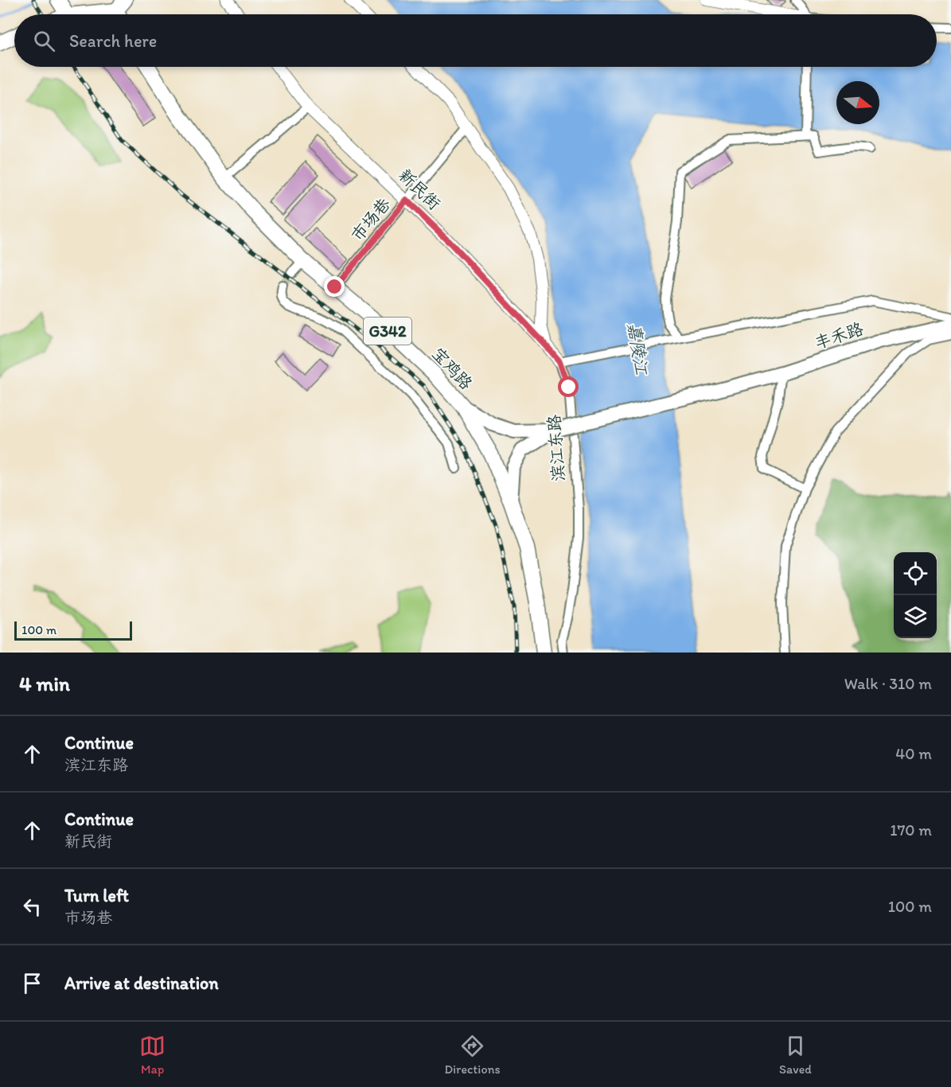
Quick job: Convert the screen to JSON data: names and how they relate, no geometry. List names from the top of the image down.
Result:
{
  "streets": {
    "highway": ["G342", "宝鸡路"],
    "main road": ["丰禾路"],
    "street": ["新民街", "市场巷", "滨江东路"]
  },
  "crossings": [
    ["新民街", "市场巷"],
    ["新民街", "滨江东路"],
    ["市场巷", "宝鸡路"],
    ["市场巷", "滨江东路"]
  ],
  "water": ["嘉陵江"],
  "scale_bar": "100 m",
  "north": "right",
  "page": {
    "search": "Search here",
    "scale": "100 m",
    "heading": ["4 min", "Walk · 310 m"],
    "list": [
      ["Continue", "滨江东路", "40 m"],
      ["Continue", "新民街", "170 m"],
      ["Turn left", "市场巷", "100 m"],
      "Arrive at destination"
    ],
    "nav": ["Map", "Directions", "Saved"]
  }
}
